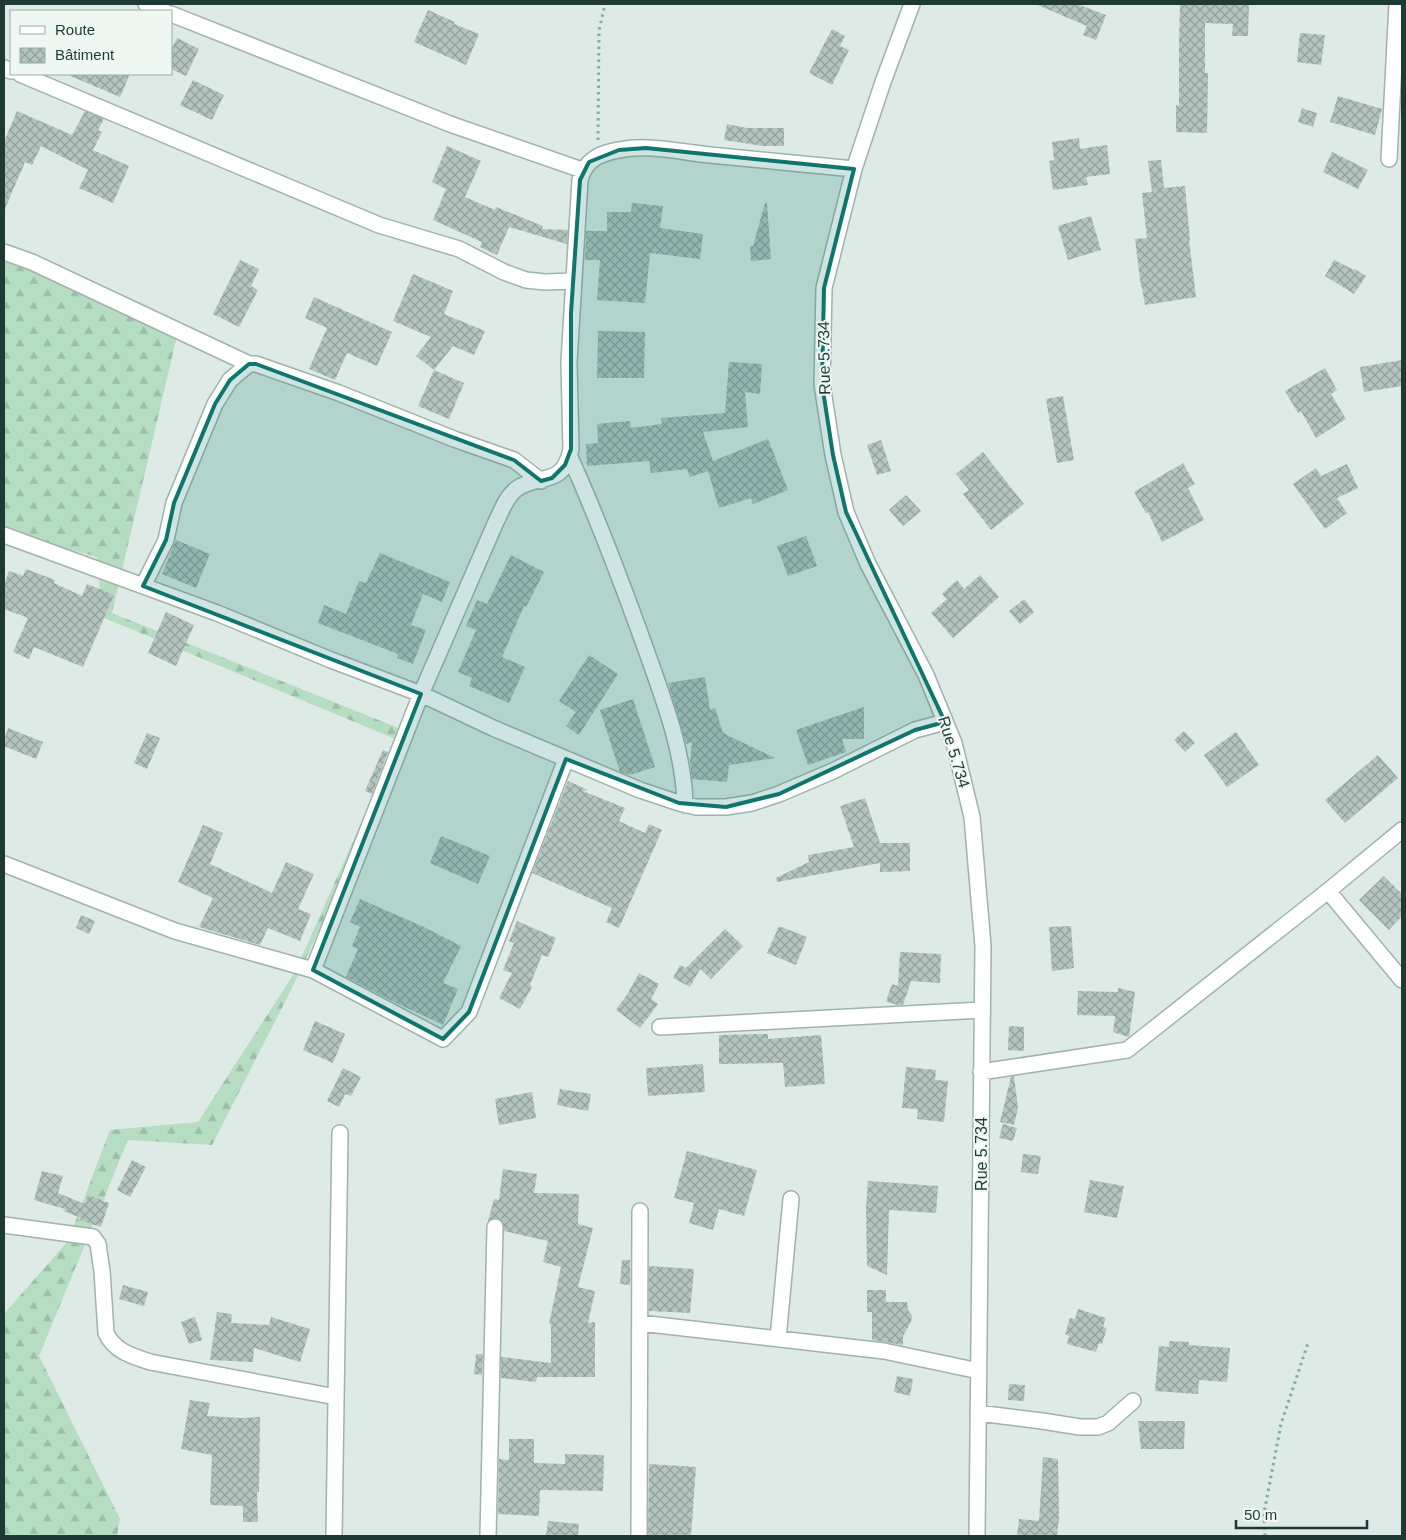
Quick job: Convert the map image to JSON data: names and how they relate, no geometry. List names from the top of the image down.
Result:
{
  "streets": {
    "street": ["Rue 5.734"]
  },
  "legend": ["Route", "Bâtiment"],
  "scale_bar": "50 m"
}
